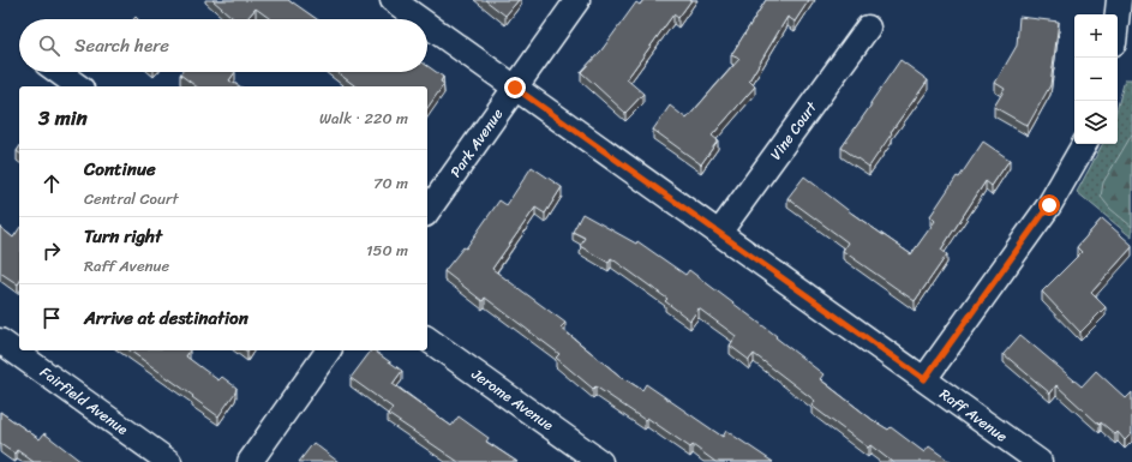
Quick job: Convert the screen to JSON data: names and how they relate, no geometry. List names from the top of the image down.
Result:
{
  "streets": {
    "street": [
      "Vine Court",
      "Park Avenue",
      "Jerome Avenue",
      "Fairfield Avenue",
      "Raff Avenue"
    ]
  },
  "crossings": [
    ["Vine Court", "Raff Avenue"],
    ["Park Avenue", "Raff Avenue"]
  ],
  "page": {
    "map_buttons": ["+", "−"],
    "search": "Search here",
    "heading": ["3 min", "Walk · 220 m"],
    "list": [
      ["Continue", "Central Court", "70 m"],
      ["Turn right", "Raff Avenue", "150 m"],
      "Arrive at destination"
    ]
  }
}
